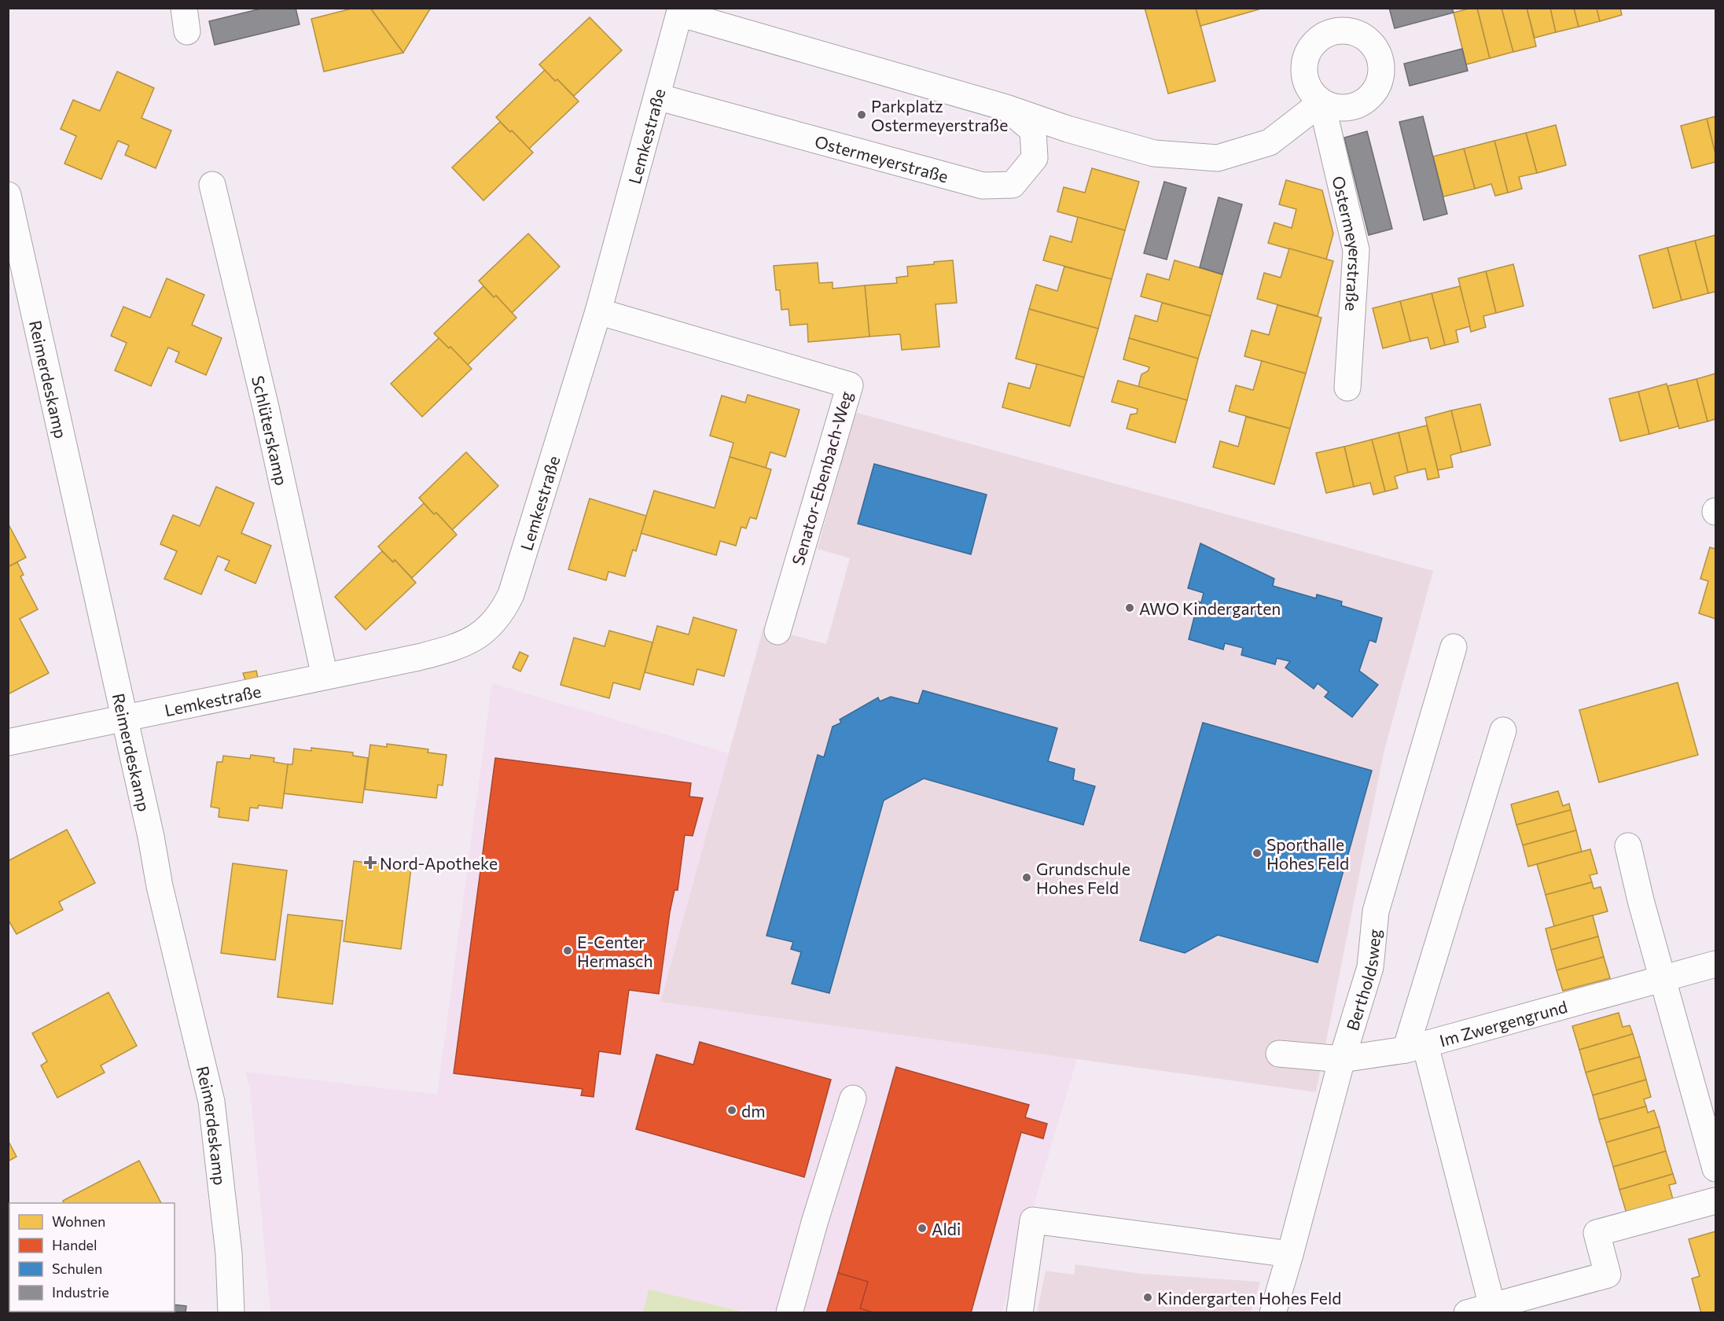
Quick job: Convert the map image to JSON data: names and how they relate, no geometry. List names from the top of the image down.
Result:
{
  "streets": {
    "street": [
      "Lemkestraße",
      "Ostermeyerstraße",
      "Reimerdeskamp",
      "Schlüterskamp",
      "Senator-Ebenbach-Weg",
      "Bertholdsweg",
      "Im Zwergengrund"
    ]
  },
  "crossings": [
    ["Lemkestraße", "Ostermeyerstraße"],
    ["Lemkestraße", "Reimerdeskamp"],
    ["Lemkestraße", "Schlüterskamp"],
    ["Lemkestraße", "Senator-Ebenbach-Weg"],
    ["Bertholdsweg", "Im Zwergengrund"]
  ],
  "places": {
    "other": [
      "Parkplatz Ostermeyerstraße",
      "AWO Kindergarten",
      "Sporthalle Hohes Feld",
      "Grundschule Hohes Feld",
      "E-Center Hermasch",
      "dm",
      "Aldi",
      "Kindergarten Hohes Feld"
    ],
    "health": ["Nord-Apotheke"]
  },
  "legend": [
    "Wohnen",
    "Handel",
    "Schulen",
    "Industrie"
  ]
}
